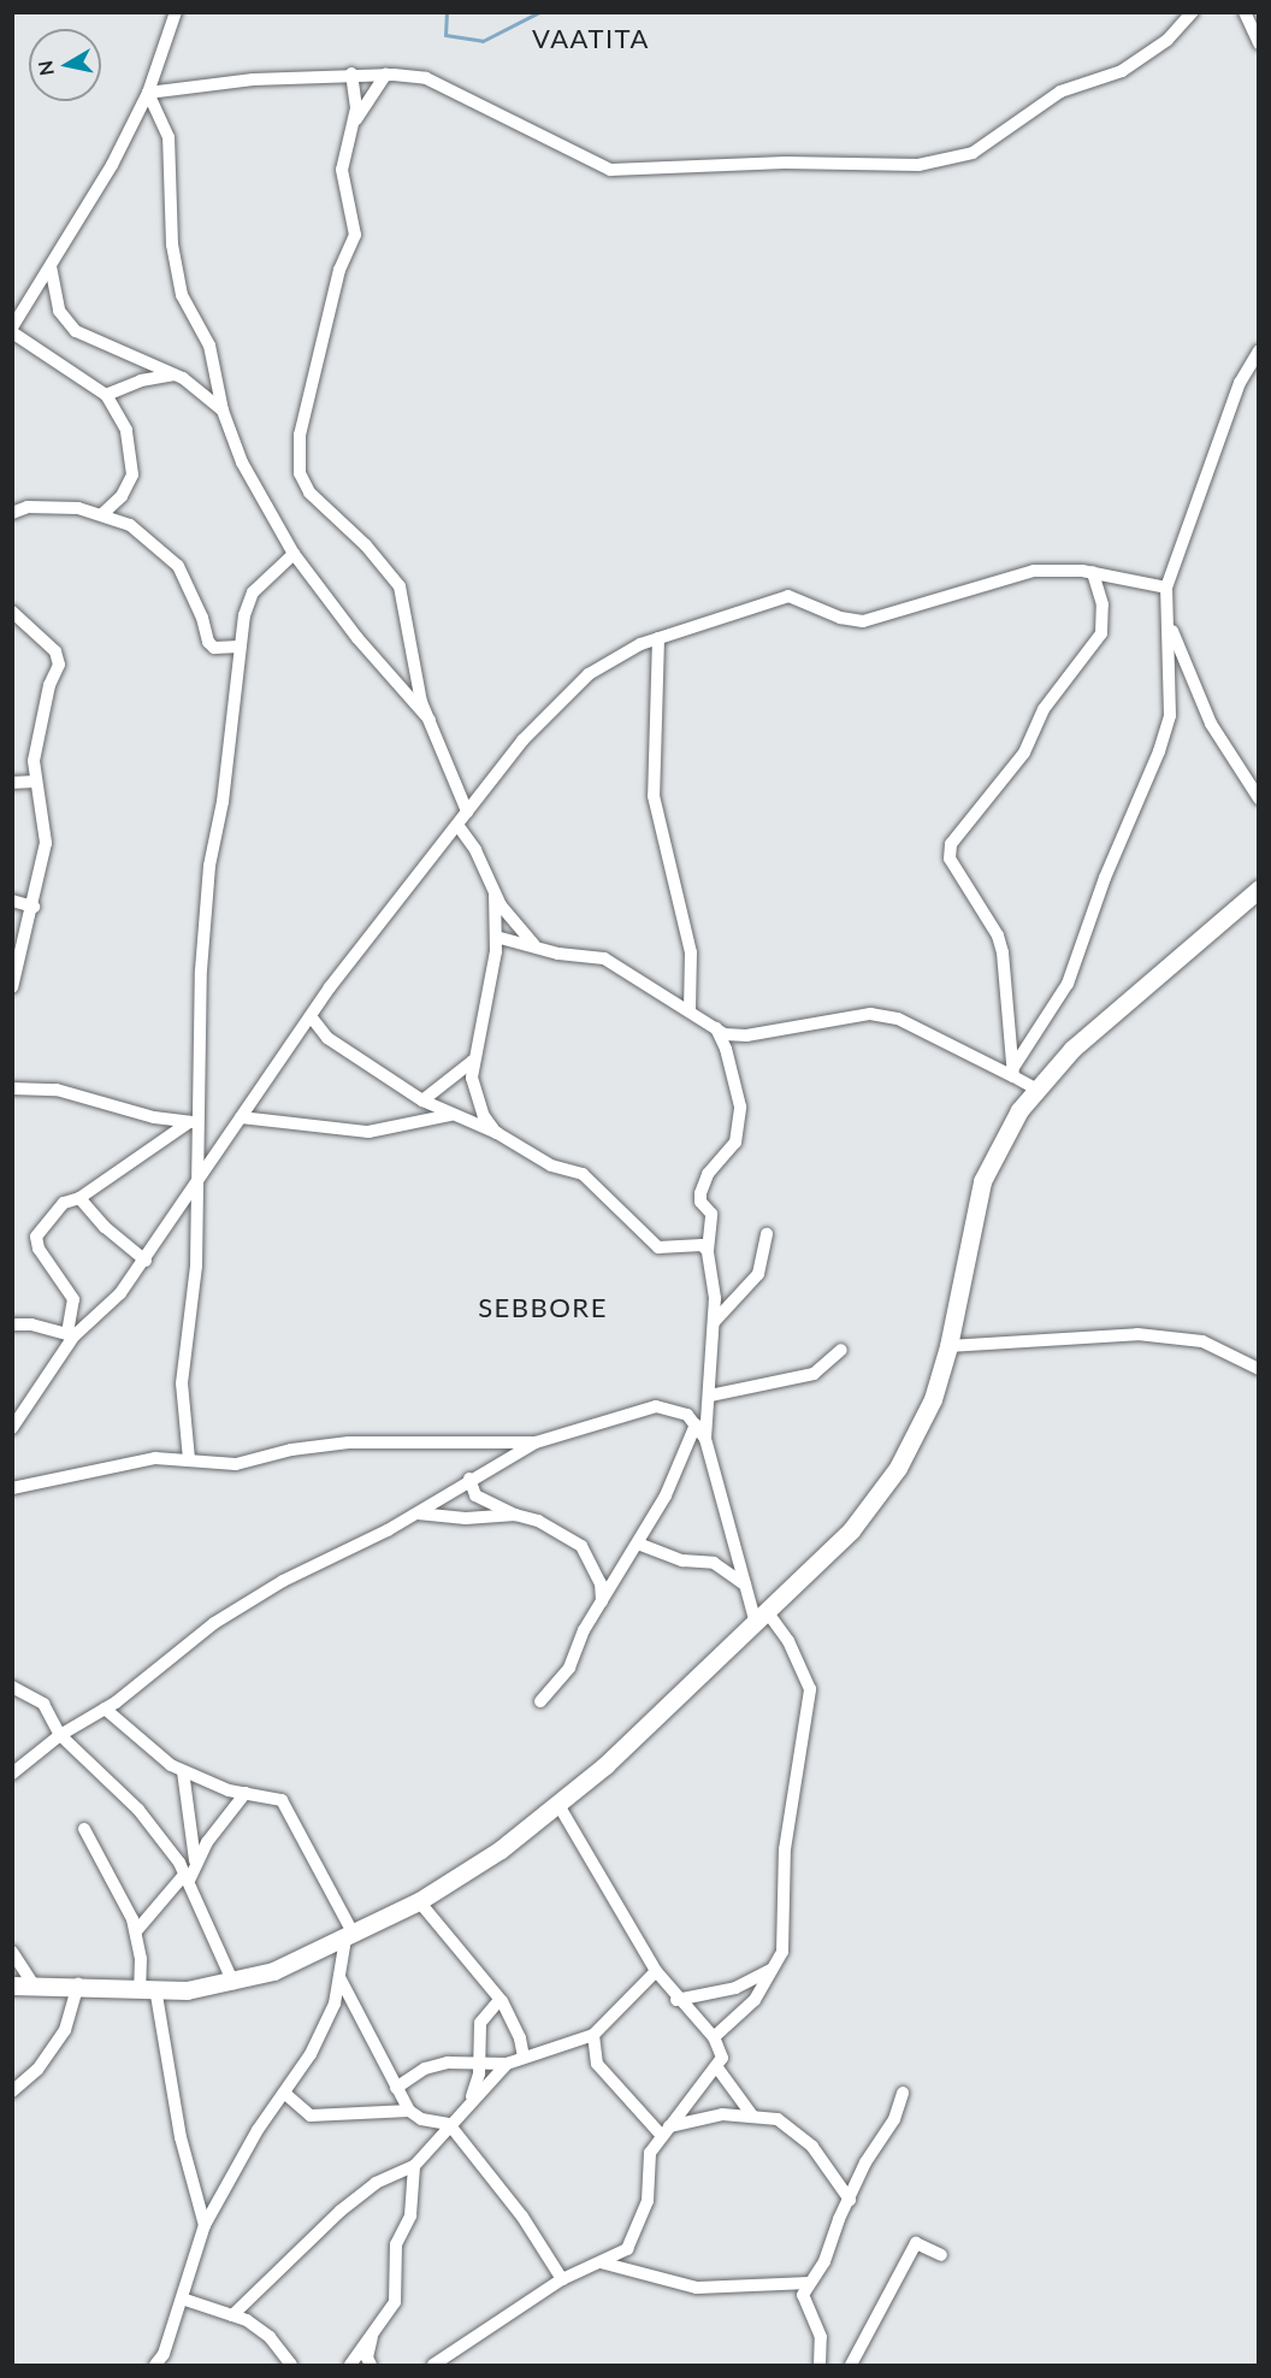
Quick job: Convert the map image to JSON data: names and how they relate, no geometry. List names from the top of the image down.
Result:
{
  "districts": ["VAATITA", "SEBBORE"],
  "north": "left"
}
